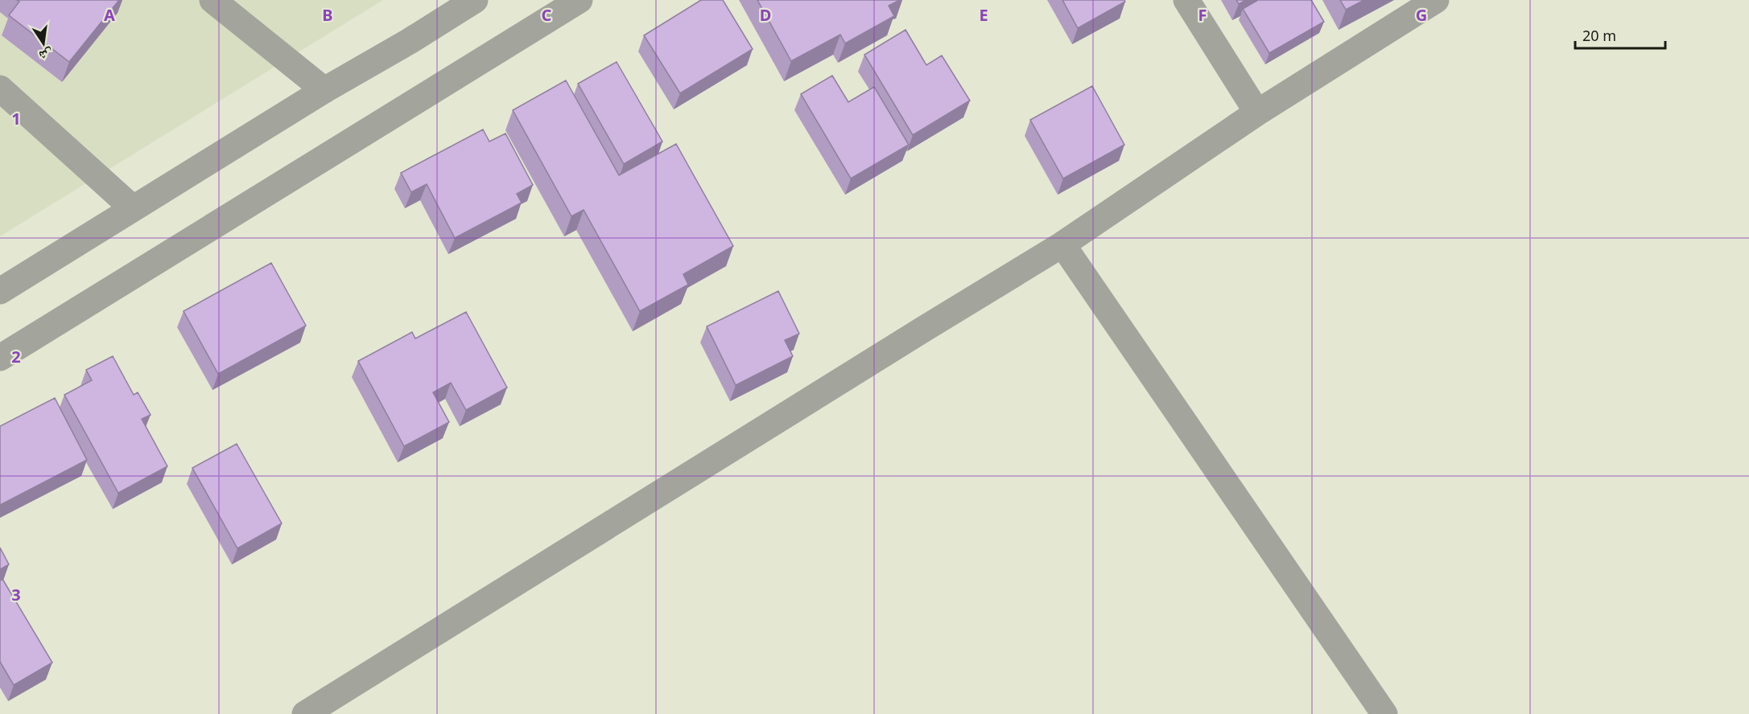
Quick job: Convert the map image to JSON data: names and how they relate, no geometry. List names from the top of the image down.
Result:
{
  "scale_bar": "20 m",
  "north": "bottom",
  "grid": {
    "columns": [
      "A",
      "B",
      "C",
      "D",
      "E",
      "F",
      "G"
    ],
    "rows": ["1", "2", "3"]
  }
}
